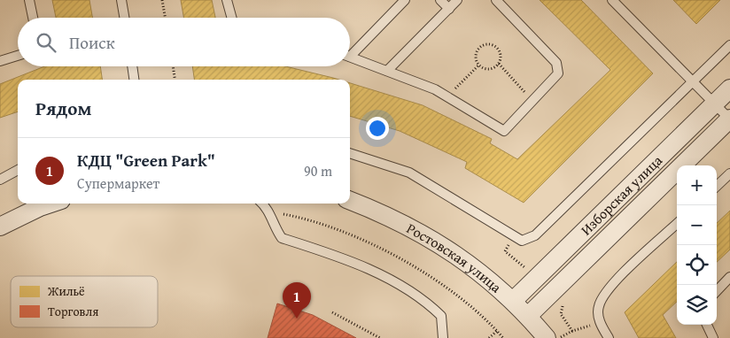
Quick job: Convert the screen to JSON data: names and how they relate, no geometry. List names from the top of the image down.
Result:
{
  "streets": {
    "street": ["Изборская улица", "Ростовская улица"]
  },
  "crossings": [
    ["Изборская улица", "Ростовская улица"]
  ],
  "legend": ["Жильё", "Торговля"],
  "page": {
    "search": "Поиск",
    "heading": "Рядом",
    "list": [
      {
        "mark": "1",
        "name": "КДЦ \"Green Park\"",
        "note": "Супермаркет",
        "value": "90 m"
      }
    ],
    "map_buttons": ["+", "−"],
    "pins": "1"
  }
}
